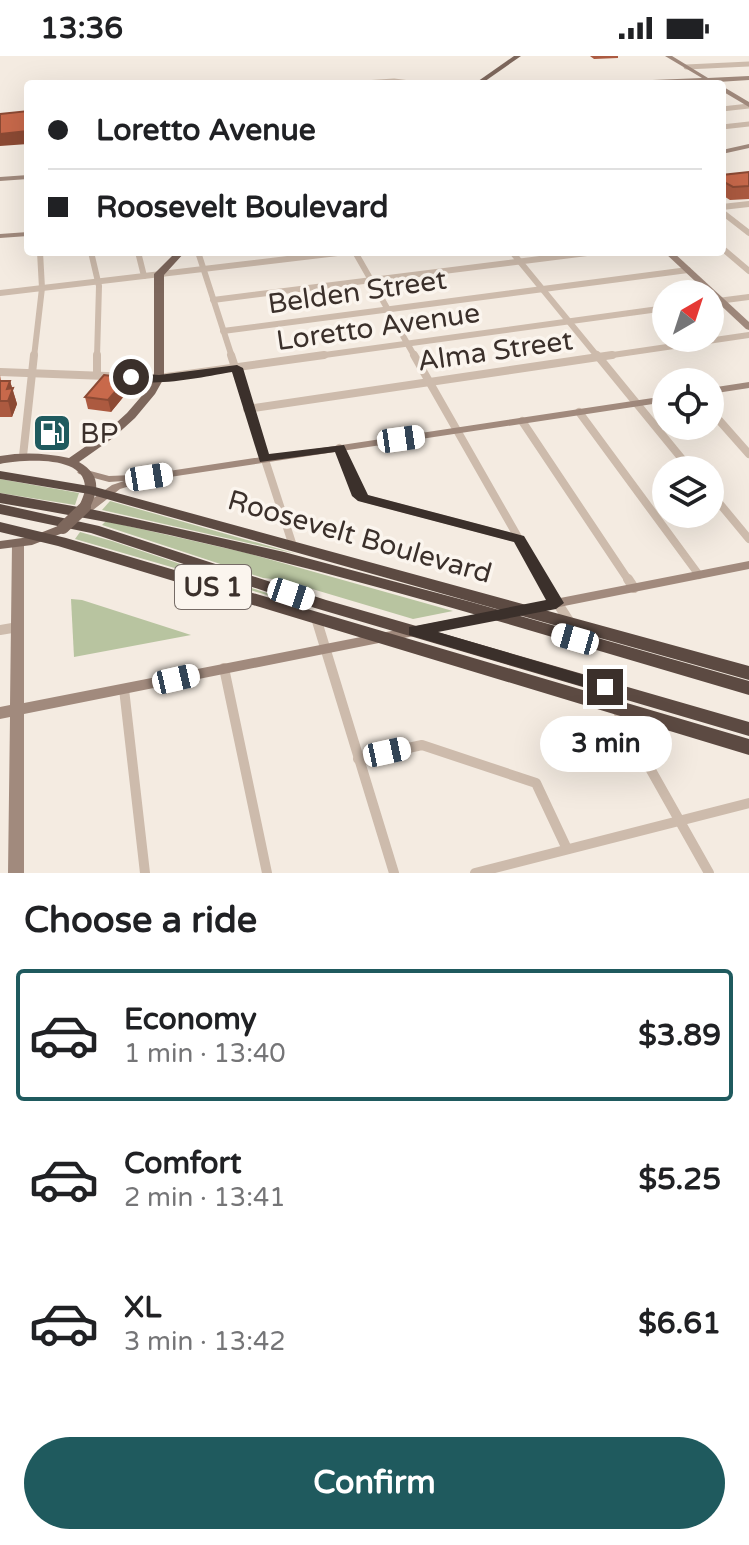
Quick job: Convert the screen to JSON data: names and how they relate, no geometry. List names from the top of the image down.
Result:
{
  "streets": {
    "highway": ["Roosevelt Boulevard", "US 1"],
    "street": ["Belden Street", "Loretto Avenue", "Alma Street"]
  },
  "places": {
    "fuel station": ["BP"]
  },
  "north": "top right",
  "page": {
    "status": "13:36",
    "banner": ["Loretto Avenue", "Roosevelt Boulevard"],
    "bubble": "3 min",
    "heading": "Choose a ride",
    "list": [
      {
        "name": "Economy",
        "note": "1 min · 13:40",
        "value": "$3.89"
      },
      {
        "name": "Comfort",
        "note": "2 min · 13:41",
        "value": "$5.25"
      },
      {
        "name": "XL",
        "note": "3 min · 13:42",
        "value": "$6.61"
      }
    ],
    "buttons": "Confirm"
  }
}
